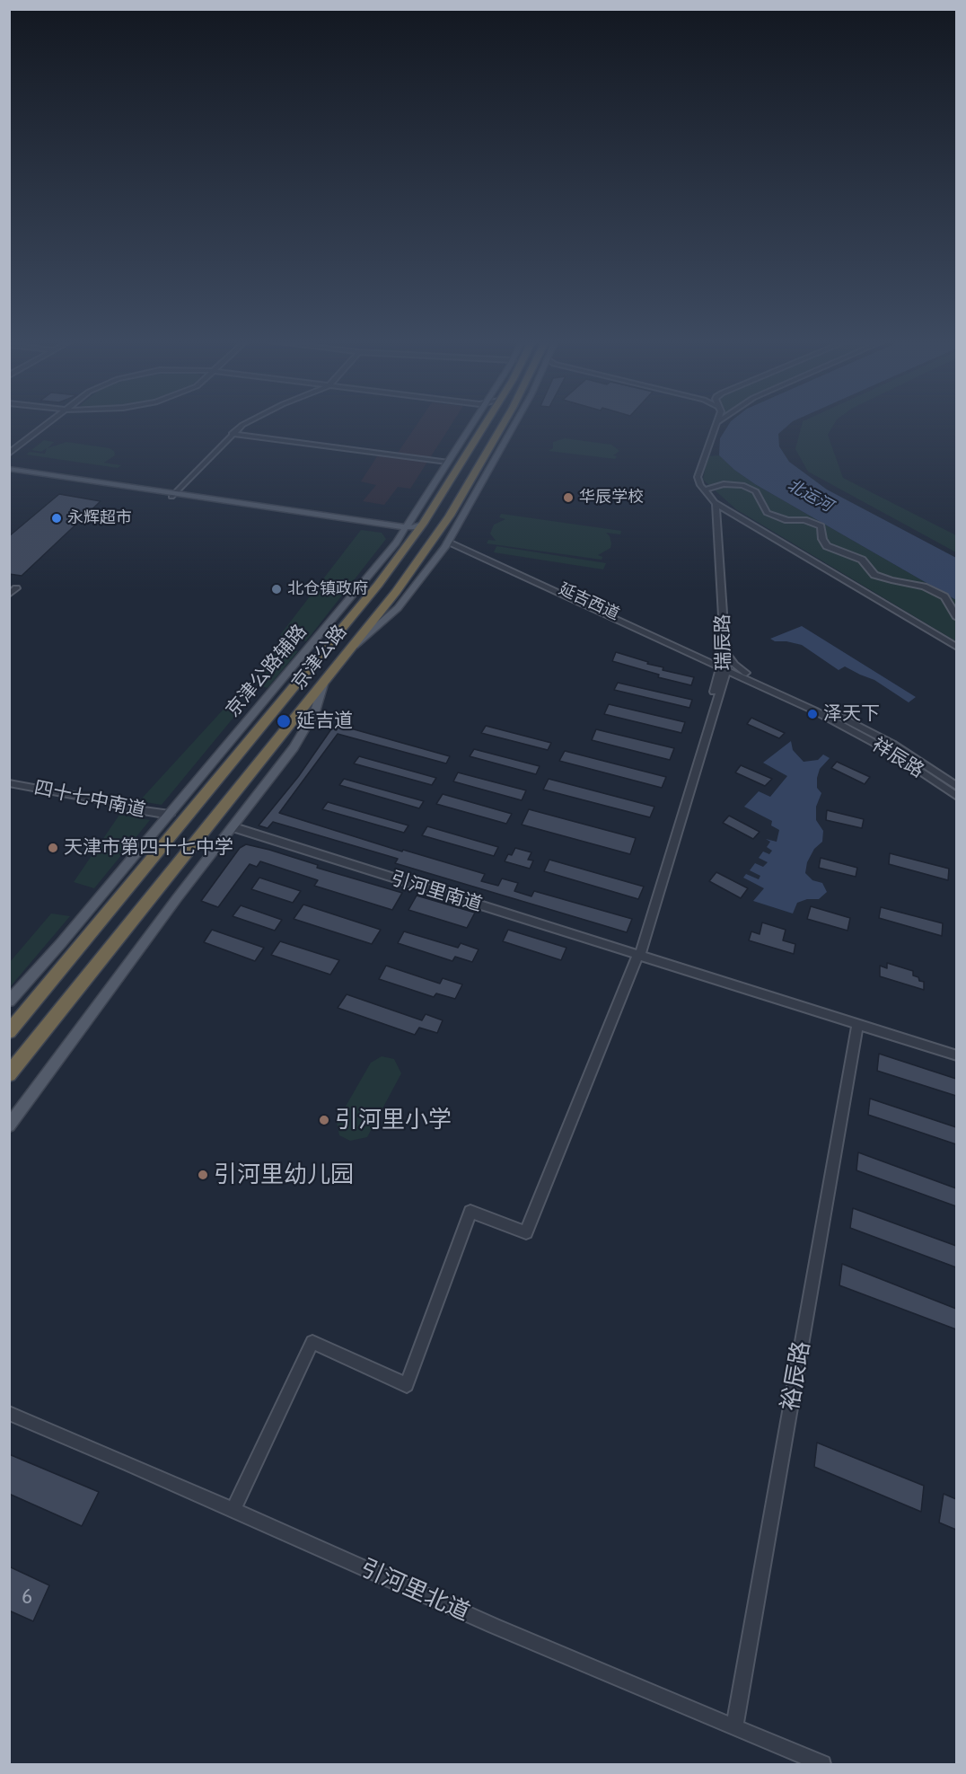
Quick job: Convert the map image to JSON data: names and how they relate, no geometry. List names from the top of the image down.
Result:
{
  "streets": {
    "highway": ["京津公路"],
    "main road": ["京津公路辅路"],
    "street": [
      "延吉西道",
      "瑞辰路",
      "祥辰路",
      "四十七中南道",
      "引河里南道",
      "裕辰路",
      "引河里北道"
    ]
  },
  "crossings": [
    ["延吉西道", "瑞辰路"],
    ["延吉西道", "祥辰路"],
    ["瑞辰路", "祥辰路"],
    ["瑞辰路", "引河里南道"],
    ["瑞辰路", "引河里北道"],
    ["京津公路辅路", "四十七中南道"],
    ["引河里南道", "裕辰路"],
    ["裕辰路", "引河里北道"]
  ],
  "water": ["北运河"],
  "places": [
    "华辰学校",
    "永辉超市",
    "北仓镇政府",
    "泽天下",
    "延吉道",
    "天津市第四十七中学",
    "引河里小学",
    "引河里幼儿园"
  ],
  "house_numbers": ["6"]
}
